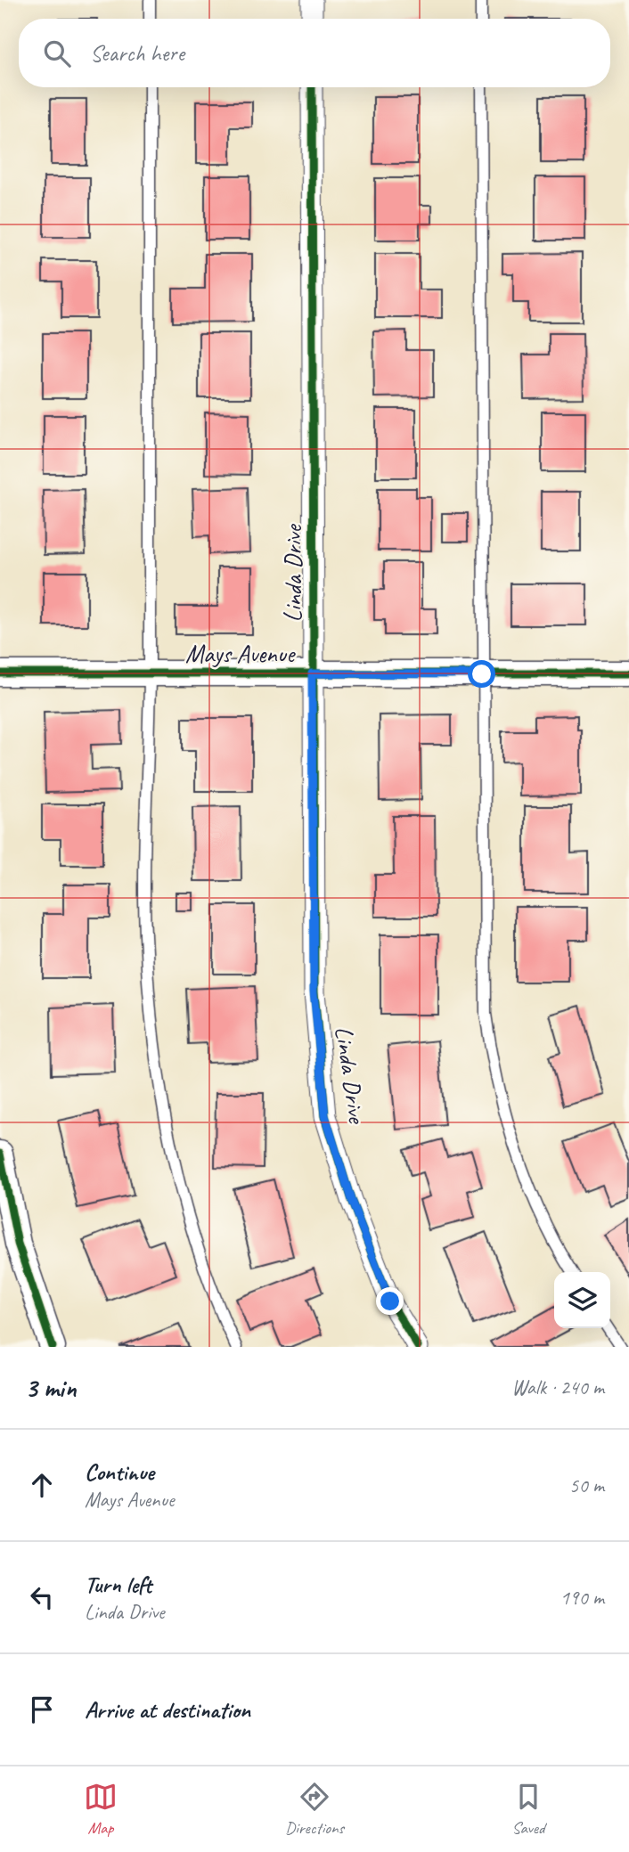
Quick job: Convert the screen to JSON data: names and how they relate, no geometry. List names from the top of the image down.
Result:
{
  "streets": {
    "street": ["Linda Drive", "Mays Avenue"]
  },
  "crossings": [
    ["Linda Drive", "Mays Avenue"]
  ],
  "page": {
    "search": "Search here",
    "heading": ["3 min", "Walk · 240 m"],
    "list": [
      ["Continue", "Mays Avenue", "50 m"],
      ["Turn left", "Linda Drive", "190 m"],
      "Arrive at destination"
    ],
    "nav": ["Map", "Directions", "Saved"]
  }
}
